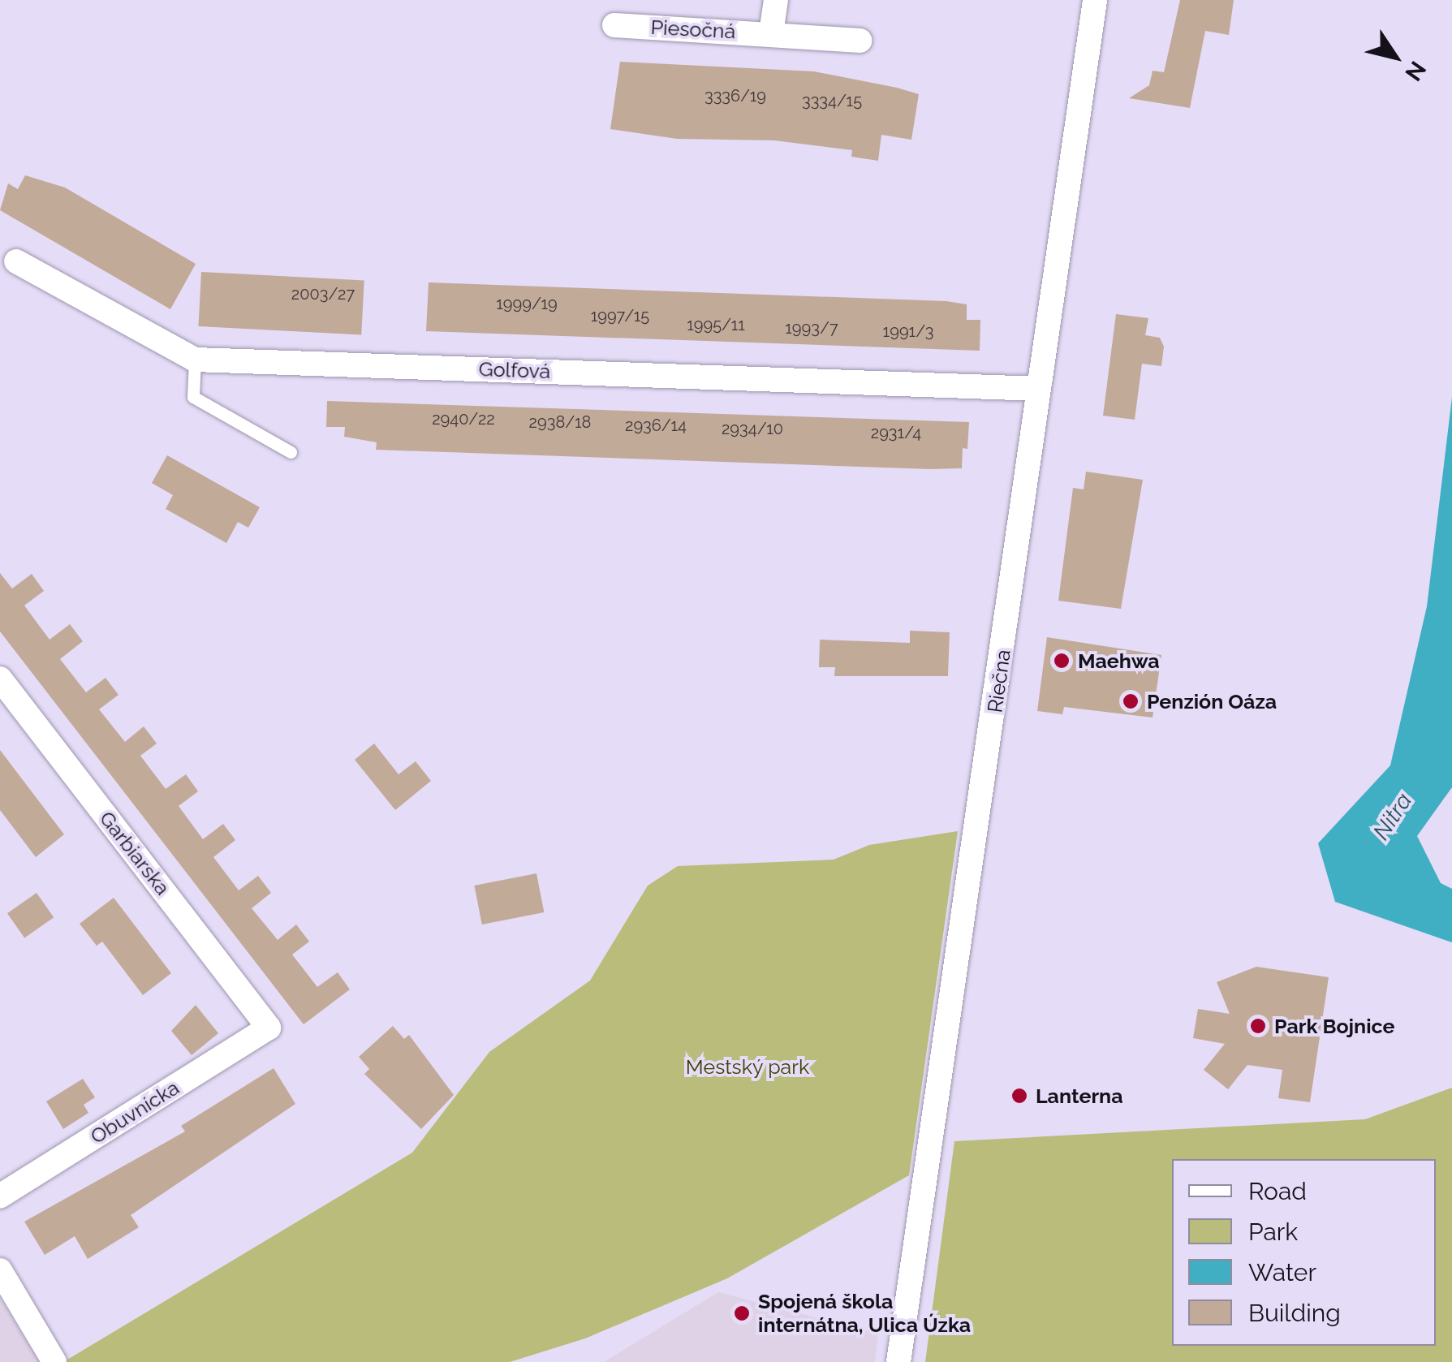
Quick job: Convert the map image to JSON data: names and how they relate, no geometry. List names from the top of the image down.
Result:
{
  "streets": {
    "street": [
      "Piesočná",
      "Golfová",
      "Riečna",
      "Garbiarska",
      "Obuvnícka"
    ]
  },
  "crossings": [
    ["Golfová", "Riečna"],
    ["Garbiarska", "Obuvnícka"]
  ],
  "water": ["Nitra"],
  "parks": ["Mestský park"],
  "places": [
    "Maehwa",
    "Penzión Oáza",
    "Park Bojnice",
    "Lanterna",
    "Spojená škola internátna, Ulica Úzka"
  ],
  "house_numbers": [
    "3336/19",
    "3334/15",
    "2003/27",
    "1999/19",
    "1997/15",
    "1995/11",
    "1993/7",
    "1991/3",
    "2940/22",
    "2938/18",
    "2936/14",
    "2934/10",
    "2931/4"
  ],
  "legend": [
    "Road",
    "Park",
    "Water",
    "Building"
  ],
  "north": "bottom right"
}
